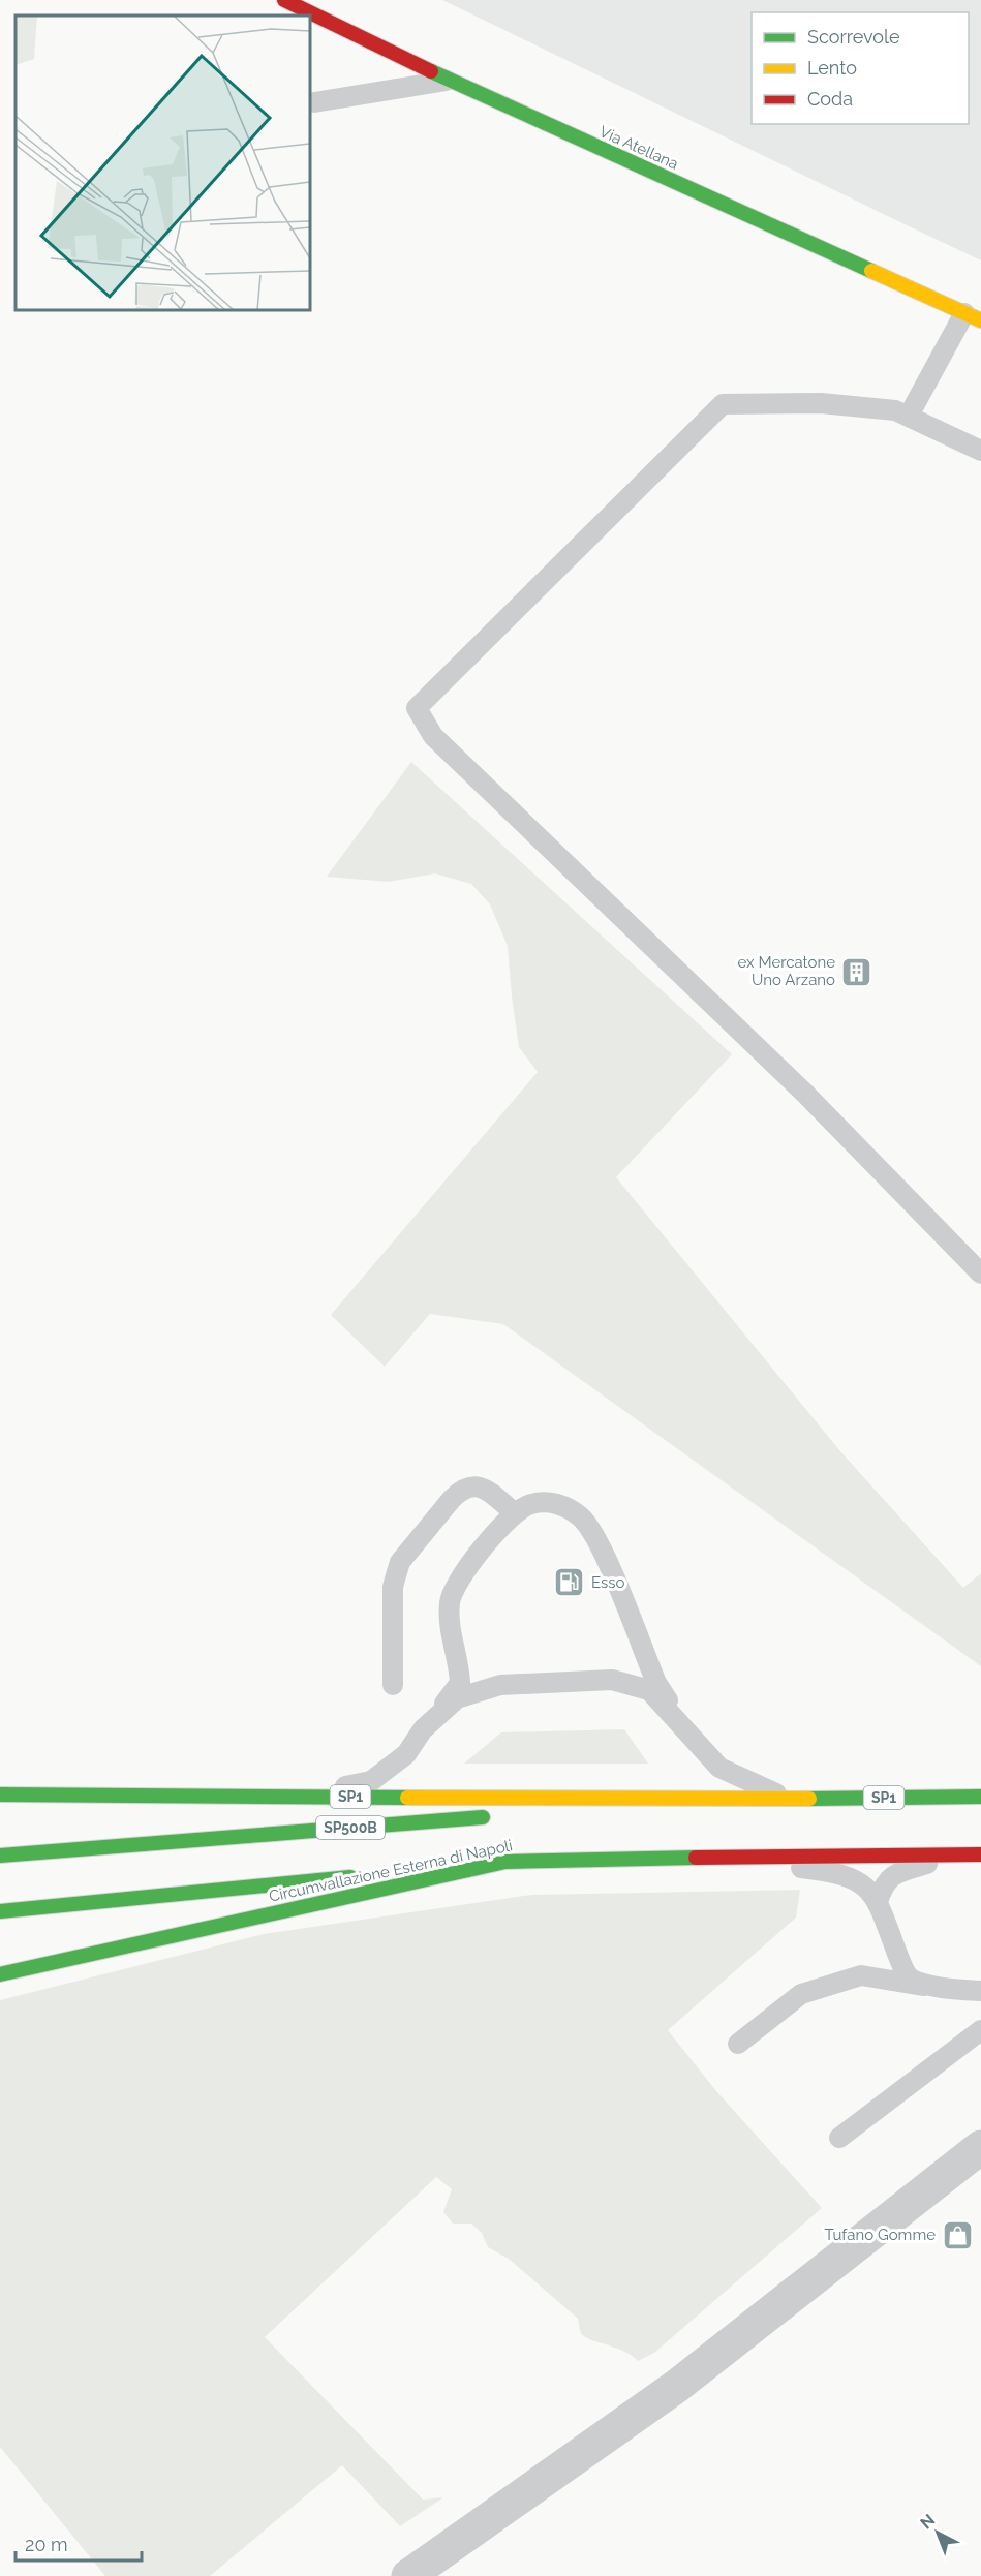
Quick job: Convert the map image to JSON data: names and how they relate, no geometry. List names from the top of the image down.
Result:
{
  "streets": {
    "main road": [
      "Via Atellana",
      "SP1",
      "SP500B",
      "Circumvallazione Esterna di Napoli"
    ]
  },
  "places": {
    "building": ["ex Mercatone Uno Arzano"],
    "fuel station": ["Esso"],
    "shop": ["Tufano Gomme"]
  },
  "legend": ["Scorrevole", "Lento", "Coda"],
  "scale_bar": "20 m",
  "north": "top left"
}
